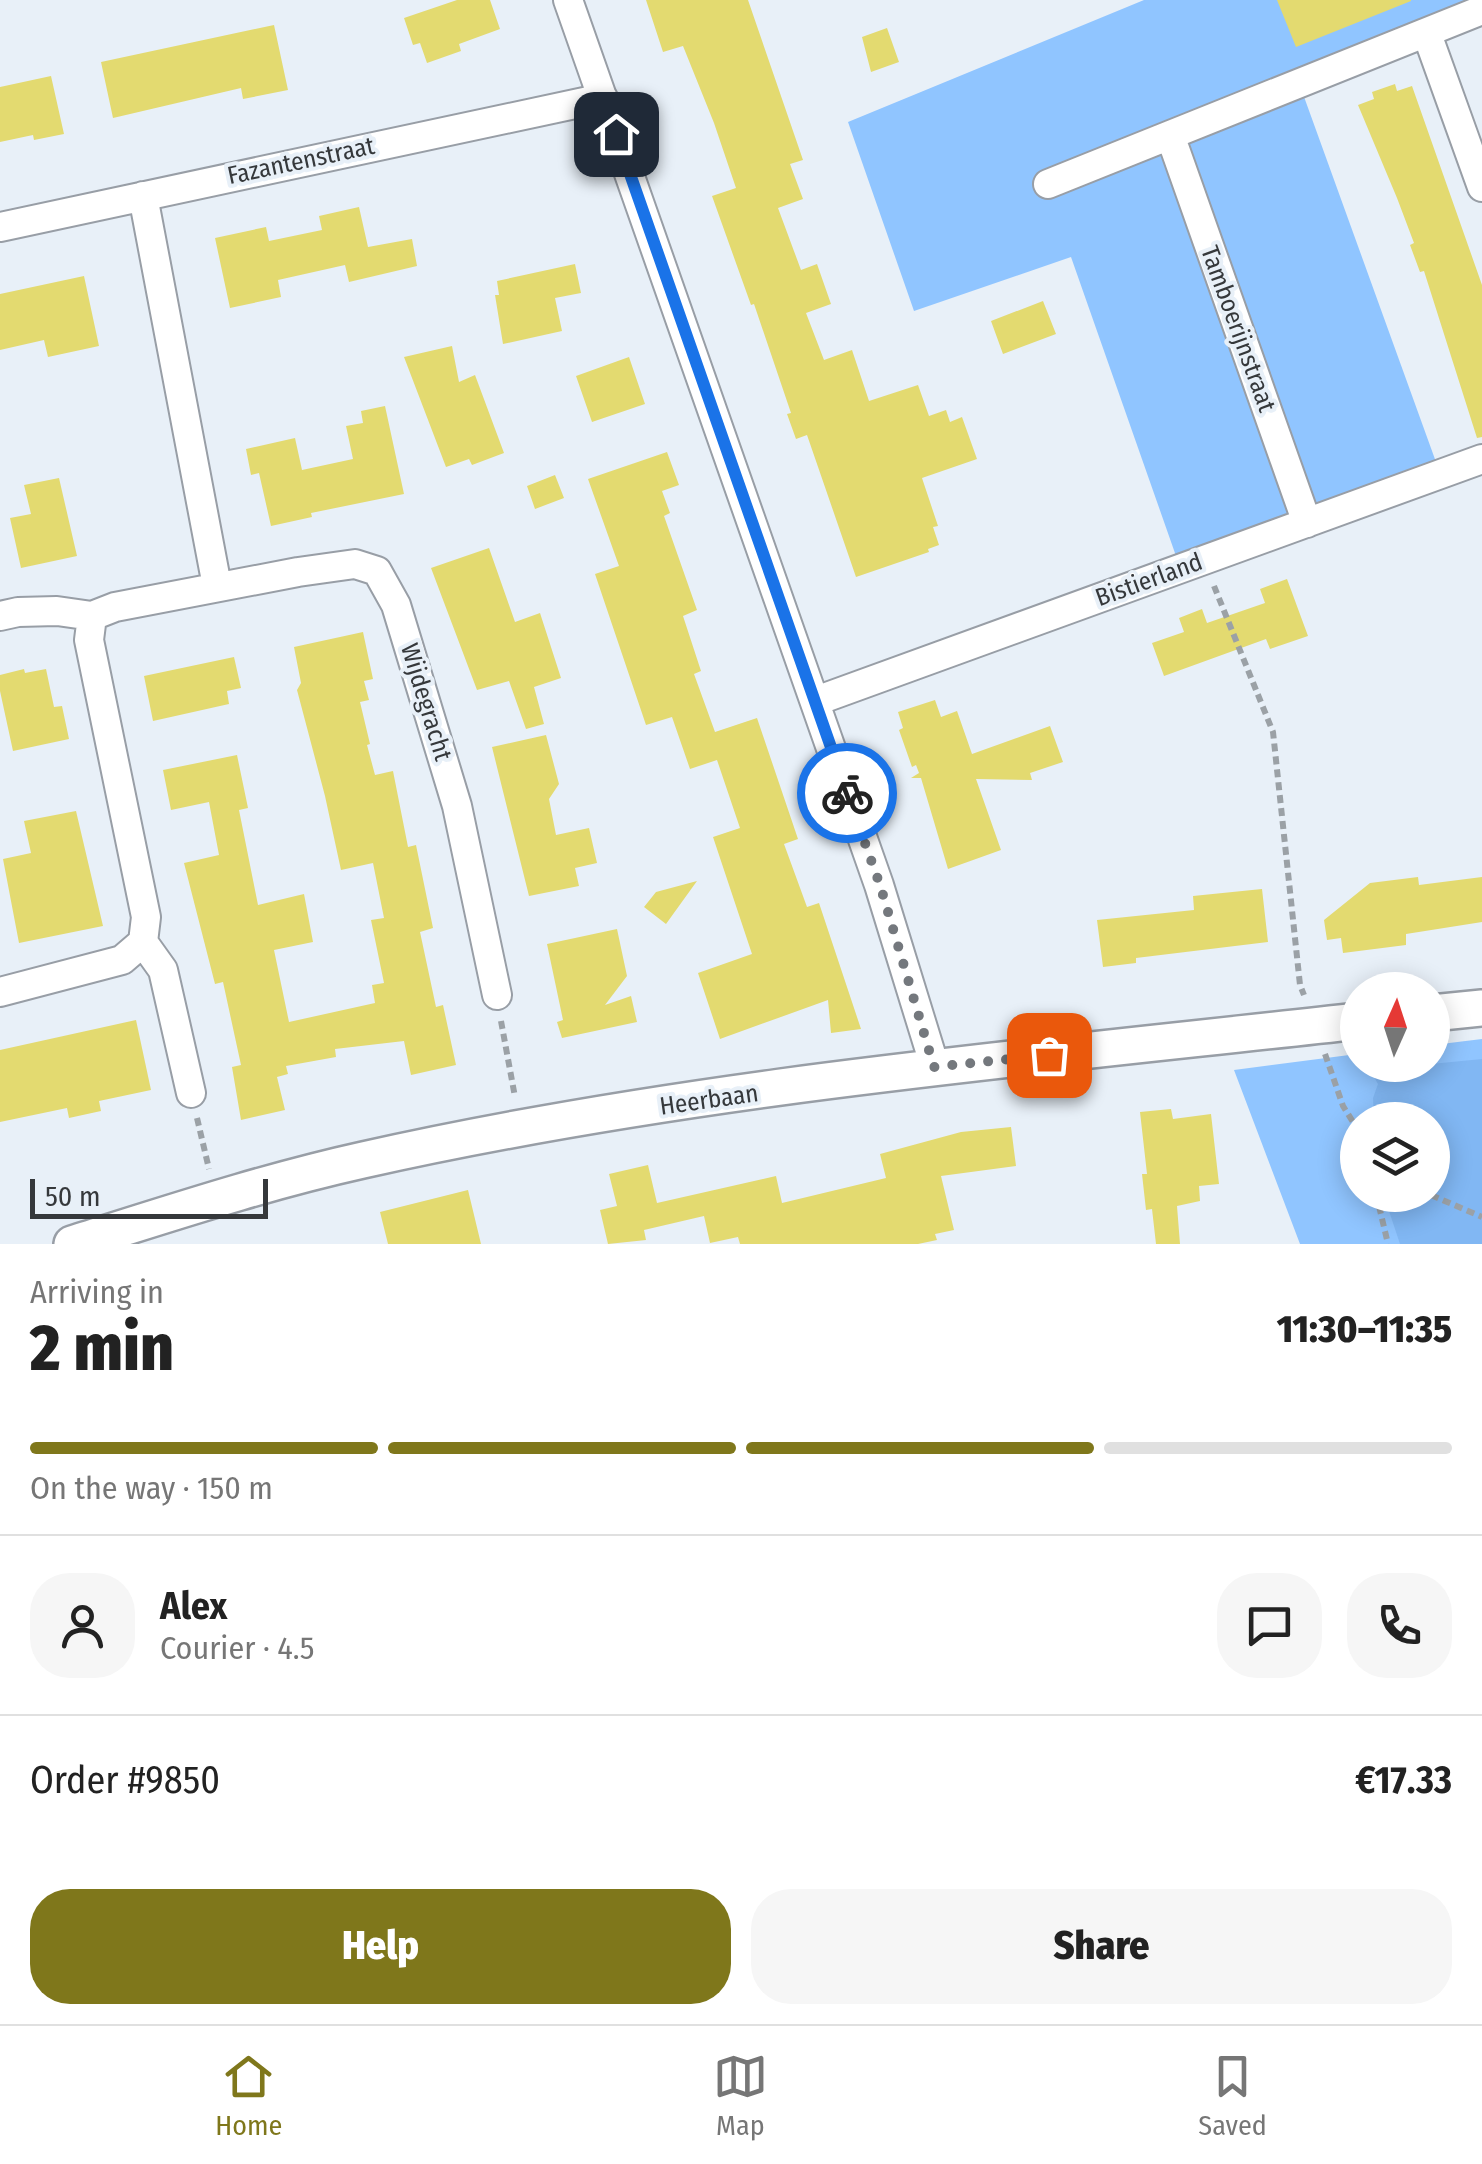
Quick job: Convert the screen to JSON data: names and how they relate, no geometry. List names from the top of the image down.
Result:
{
  "streets": {
    "street": [
      "Fazantenstraat",
      "Tamboerijnstraat",
      "Bistierland",
      "Wijdegracht",
      "Heerbaan"
    ]
  },
  "crossings": [
    ["Tamboerijnstraat", "Bistierland"]
  ],
  "scale_bar": "50 m",
  "north": "top",
  "page": {
    "scale": "50 m",
    "heading": ["2 min", "Arriving in", "11:30–11:35"],
    "panel": [
      "Alex",
      "Courier · 4.5",
      "Order #9850",
      "€17.33"
    ],
    "bar": "On the way · 150 m",
    "buttons": ["Help", "Share"],
    "tabs": ["Home", "Map", "Saved"]
  }
}
